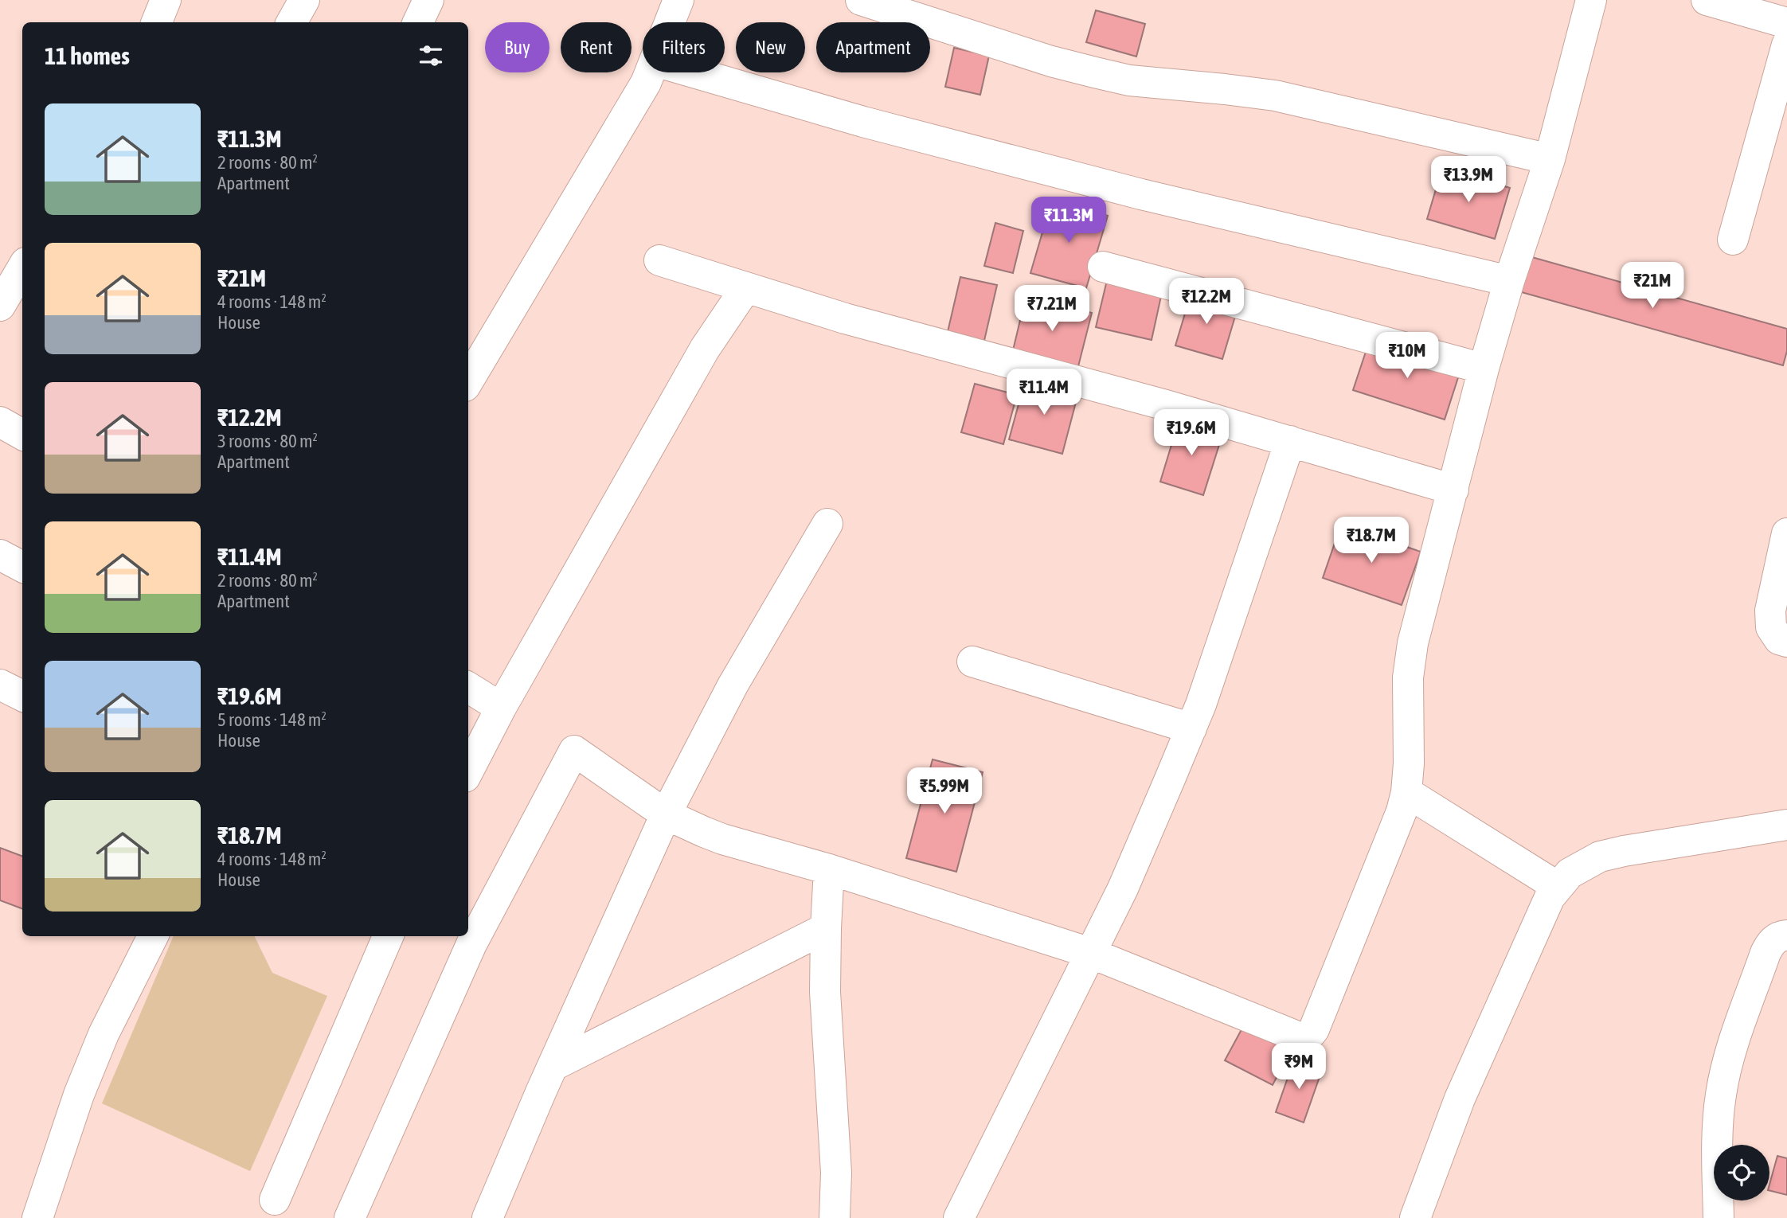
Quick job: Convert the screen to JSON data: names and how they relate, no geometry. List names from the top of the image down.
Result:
{
  "page": {
    "chip": [
      "Buy",
      "Rent",
      "Filters",
      "New",
      "Apartment"
    ],
    "heading": "11 homes",
    "list": [
      {
        "name": "₹11.3M",
        "note": "2 rooms · 80 m² · Apartment"
      },
      {
        "name": "₹21M",
        "note": "4 rooms · 148 m² · House"
      },
      {
        "name": "₹12.2M",
        "note": "3 rooms · 80 m² · Apartment"
      },
      {
        "name": "₹11.4M",
        "note": "2 rooms · 80 m² · Apartment"
      },
      {
        "name": "₹19.6M",
        "note": "5 rooms · 148 m² · House"
      },
      {
        "name": "₹18.7M",
        "note": "4 rooms · 148 m² · House"
      }
    ],
    "price": [
      "₹13.9M",
      "₹11.3M",
      "₹21M",
      "₹12.2M",
      "₹7.21M",
      "₹10M",
      "₹11.4M",
      "₹19.6M",
      "₹18.7M",
      "₹5.99M",
      "₹9M"
    ]
  }
}
